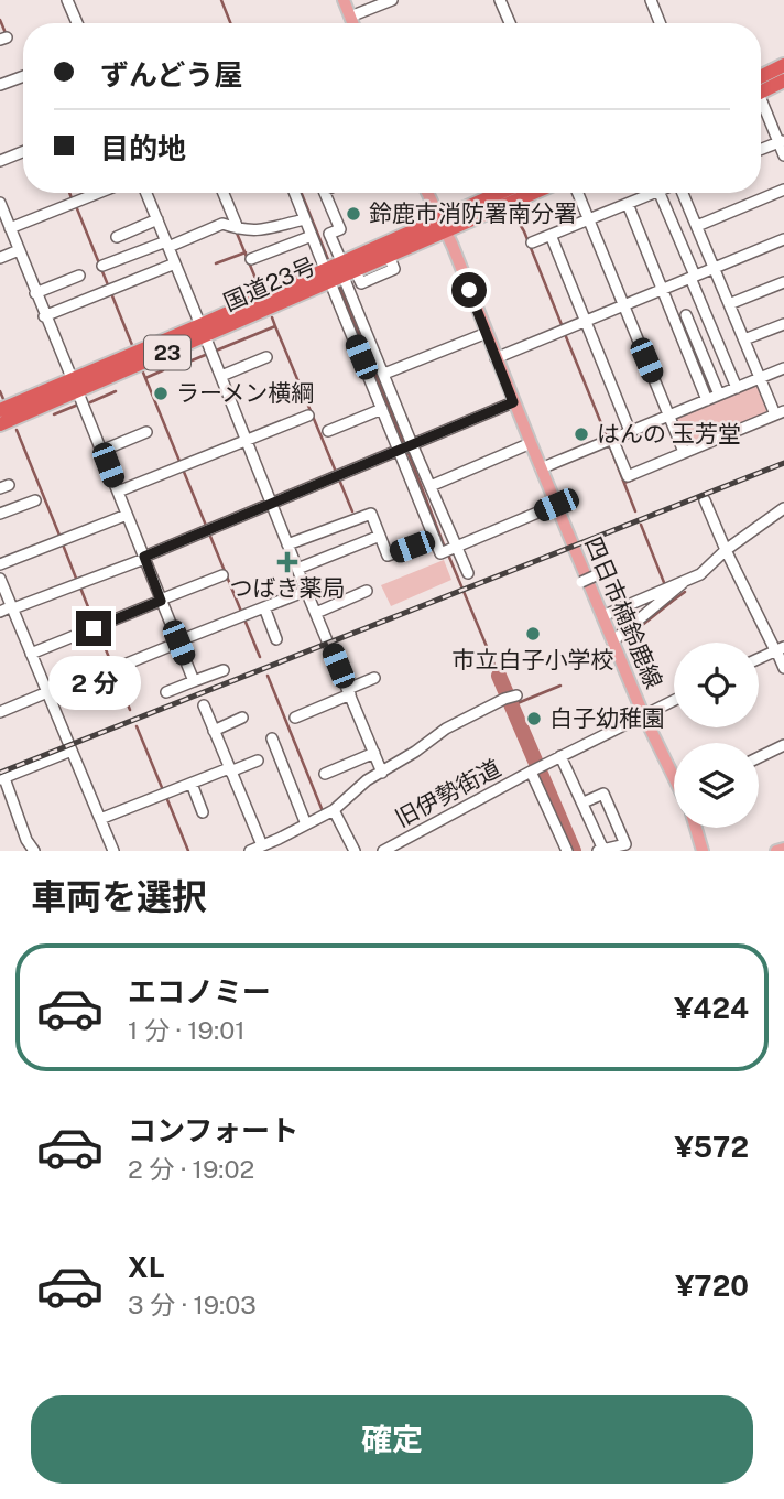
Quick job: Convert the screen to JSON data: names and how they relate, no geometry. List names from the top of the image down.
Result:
{
  "streets": {
    "highway": ["国道23号", "23"],
    "main road": ["四日市楠鈴鹿線"],
    "street": ["旧伊勢街道"]
  },
  "crossings": [
    ["国道23号", "四日市楠鈴鹿線"],
    ["四日市楠鈴鹿線", "旧伊勢街道"]
  ],
  "places": {
    "other": [
      "鈴鹿市消防署南分署",
      "ラーメン横綱",
      "はんの 玉芳堂",
      "市立白子小学校",
      "白子幼稚園"
    ],
    "health": ["つばき薬局"]
  },
  "page": {
    "banner": ["ずんどう屋", "目的地"],
    "bubble": "2 分",
    "heading": "車両を選択",
    "list": [
      {
        "name": "エコノミー",
        "note": "1 分 · 19:01",
        "value": "¥424"
      },
      {
        "name": "コンフォート",
        "note": "2 分 · 19:02",
        "value": "¥572"
      },
      {
        "name": "XL",
        "note": "3 分 · 19:03",
        "value": "¥720"
      }
    ],
    "buttons": "確定"
  }
}
